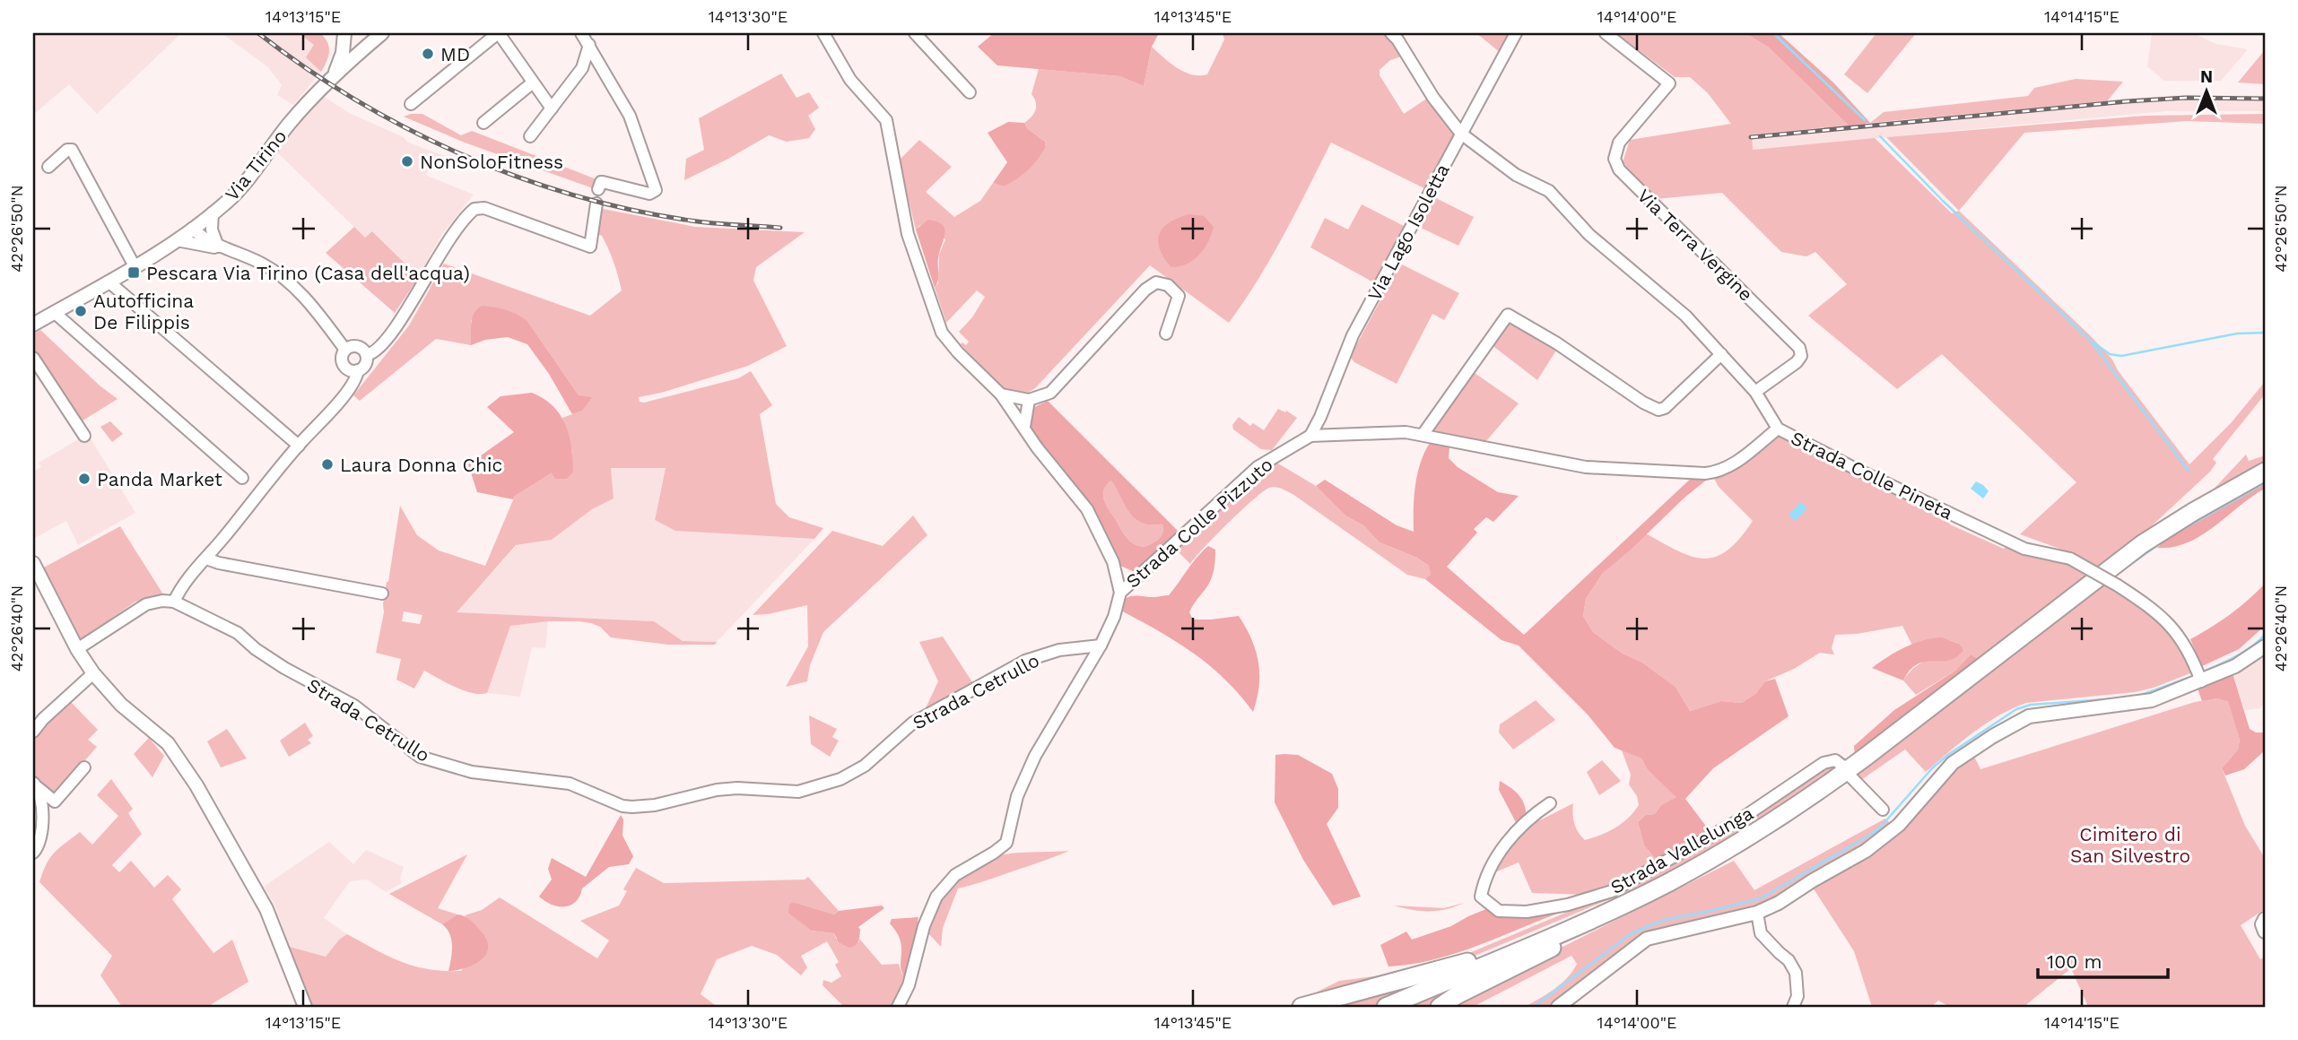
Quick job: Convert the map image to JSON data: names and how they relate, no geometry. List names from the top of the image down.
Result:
{
  "streets": {
    "street": [
      "Via Tirino",
      "Via Lago Isoletta",
      "Via Terra Vergine",
      "Strada Colle Pineta",
      "Strada Colle Pizzuto",
      "Strada Cetrullo",
      "Strada Vallelunga"
    ]
  },
  "crossings": [
    ["Via Lago Isoletta", "Strada Colle Pineta"],
    ["Via Lago Isoletta", "Strada Colle Pizzuto"],
    ["Via Terra Vergine", "Strada Colle Pineta"],
    ["Strada Colle Pineta", "Strada Colle Pizzuto"],
    ["Strada Colle Pizzuto", "Strada Cetrullo"]
  ],
  "parks": ["Cimitero di San Silvestro"],
  "places": {
    "other": [
      "MD",
      "NonSoloFitness",
      "Autofficina De Filippis",
      "Laura Donna Chic",
      "Panda Market"
    ],
    "transit": ["Pescara Via Tirino (Casa dell'acqua)"]
  },
  "scale_bar": "100 m",
  "north": "top",
  "coordinates": [
    "14°13'15\"E",
    "14°13'30\"E",
    "14°13'45\"E",
    "14°14'00\"E",
    "14°14'15\"E",
    "42°26'50\"N",
    "42°26'40\"N"
  ]
}
